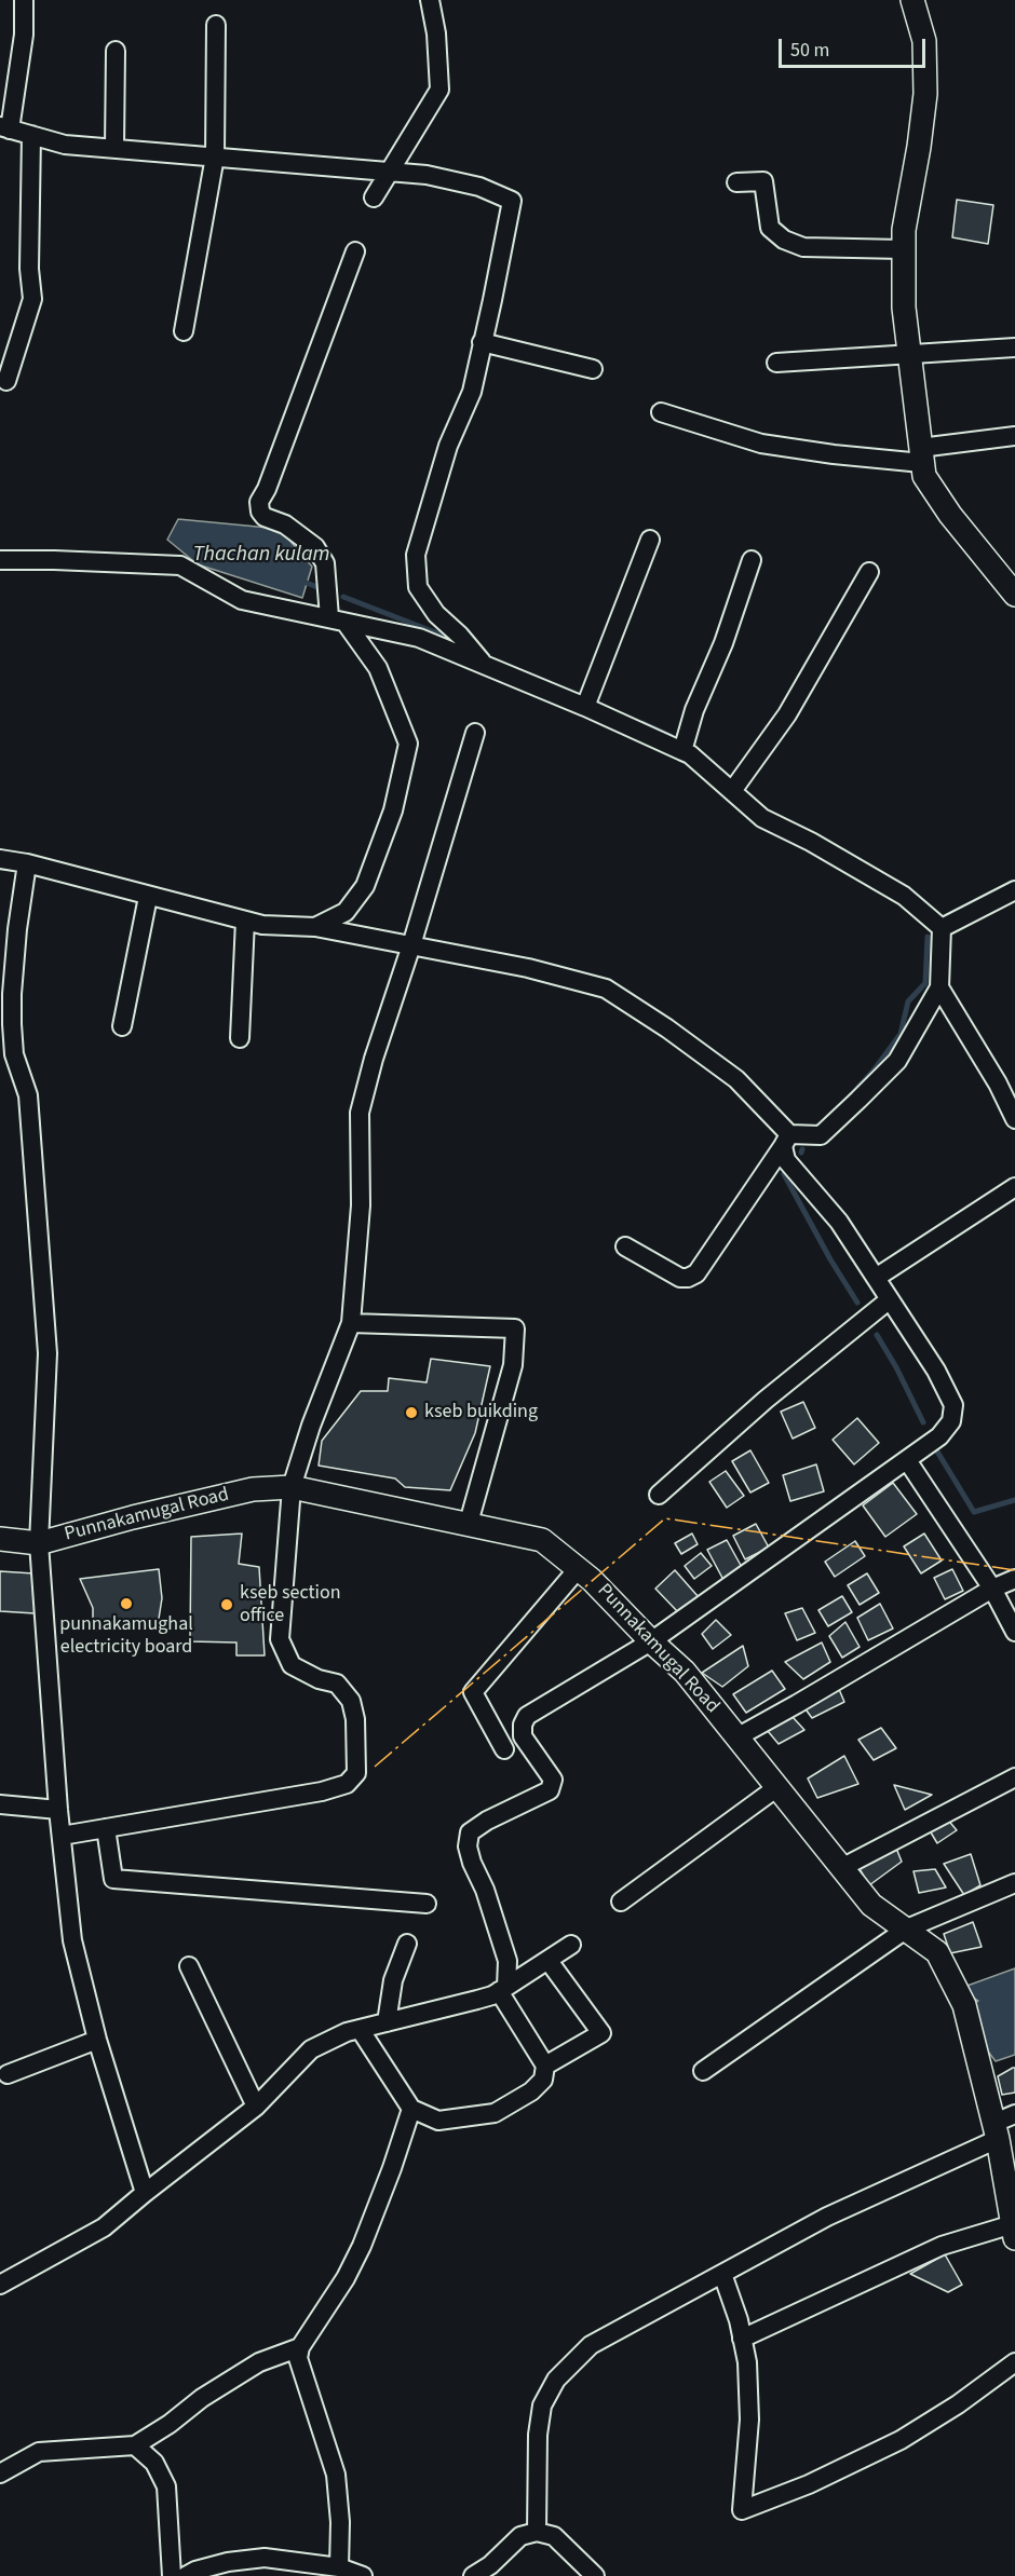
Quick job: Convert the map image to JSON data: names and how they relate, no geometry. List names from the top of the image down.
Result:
{
  "streets": {
    "street": ["Punnakamugal Road"]
  },
  "water": ["Thachan kulam"],
  "places": ["kseb buikding", "punnakamughal electricity board", "kseb section office"],
  "scale_bar": "50 m"
}
